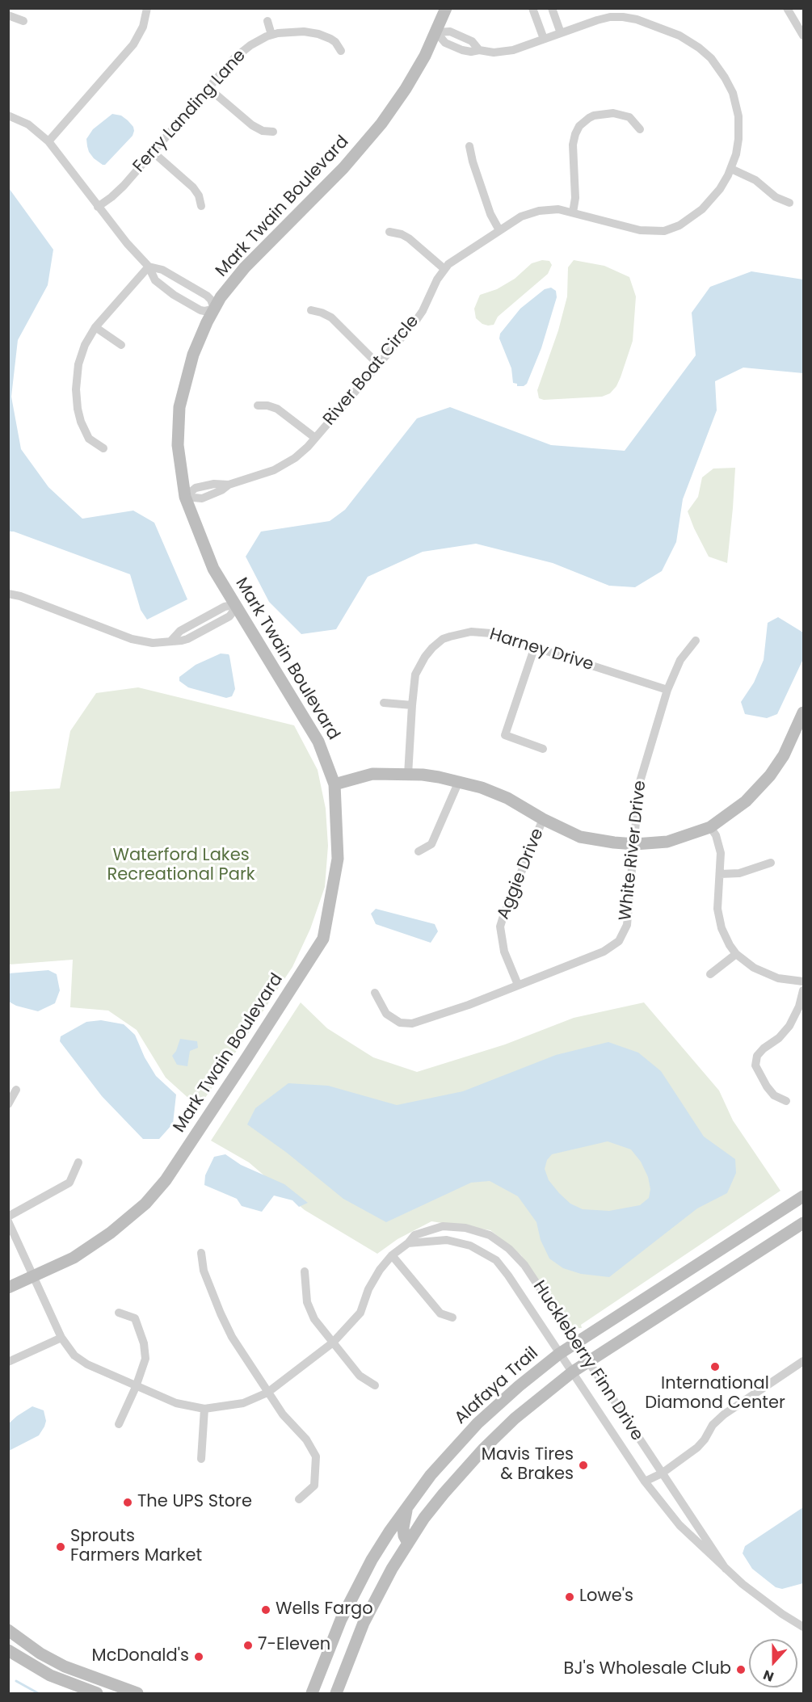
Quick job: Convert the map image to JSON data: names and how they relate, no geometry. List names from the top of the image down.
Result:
{
  "streets": {
    "street": [
      "Ferry Landing Lane",
      "Mark Twain Boulevard",
      "River Boat Circle",
      "Harney Drive",
      "White River Drive",
      "Aggie Drive",
      "Huckleberry Finn Drive",
      "Alafaya Trail"
    ]
  },
  "crossings": [
    ["Mark Twain Boulevard", "River Boat Circle"],
    ["Mark Twain Boulevard", "Huckleberry Finn Drive"],
    ["Harney Drive", "White River Drive"],
    ["White River Drive", "Aggie Drive"],
    ["Huckleberry Finn Drive", "Alafaya Trail"]
  ],
  "parks": ["Waterford Lakes Recreational Park"],
  "places": [
    "International Diamond Center",
    "Mavis Tires & Brakes",
    "The UPS Store",
    "Sprouts Farmers Market",
    "Lowe's",
    "Wells Fargo",
    "7-Eleven",
    "McDonald's",
    "BJ's Wholesale Club"
  ],
  "north": "bottom"
}
